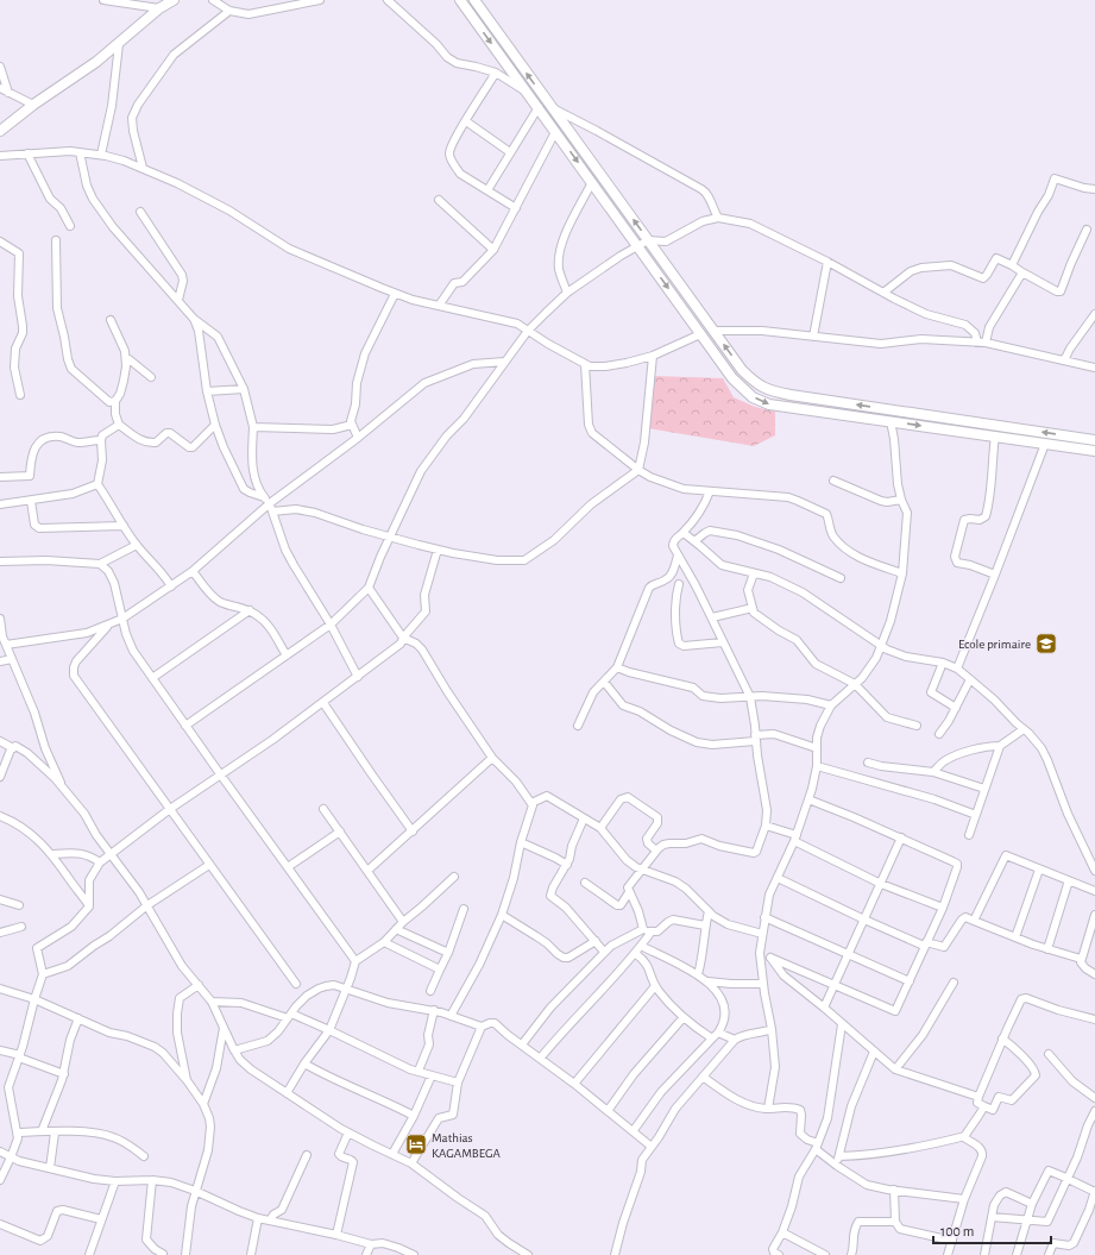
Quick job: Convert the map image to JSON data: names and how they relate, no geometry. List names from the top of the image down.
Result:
{
  "places": {
    "school or university": ["Ecole primaire"],
    "hotel": ["Mathias KAGAMBEGA"]
  },
  "scale_bar": "100 m"
}
